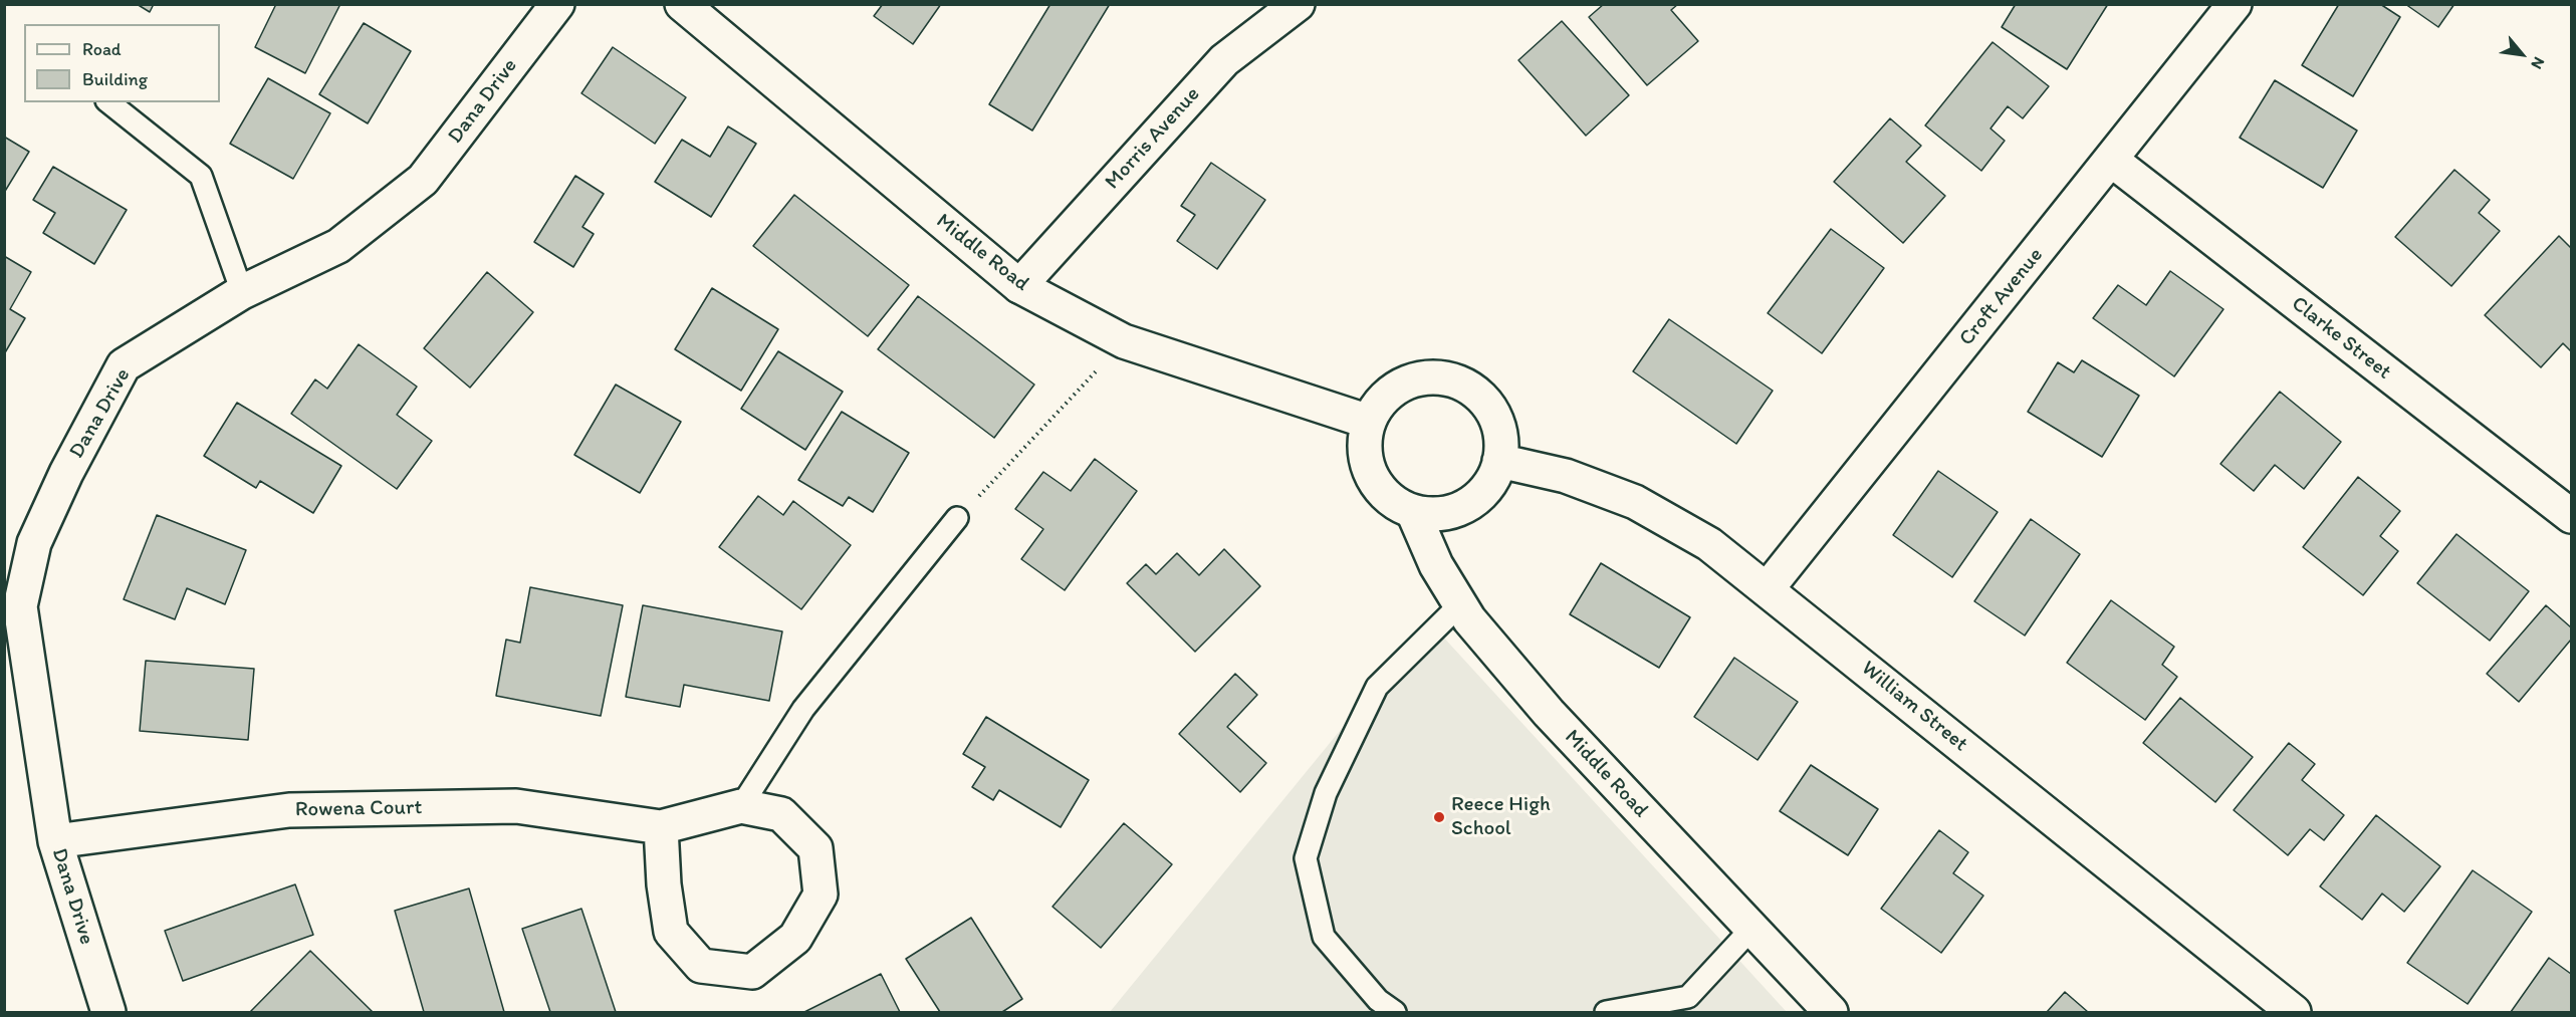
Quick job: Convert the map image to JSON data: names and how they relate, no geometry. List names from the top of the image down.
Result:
{
  "streets": {
    "street": [
      "Dana Drive",
      "Morris Avenue",
      "Middle Road",
      "Croft Avenue",
      "Clarke Street",
      "William Street",
      "Rowena Court"
    ]
  },
  "crossings": [
    ["Dana Drive", "Rowena Court"],
    ["Morris Avenue", "Middle Road"],
    ["Middle Road", "William Street"],
    ["Croft Avenue", "Clarke Street"],
    ["Croft Avenue", "William Street"]
  ],
  "places": ["Reece High School"],
  "legend": ["Road", "Building"],
  "north": "bottom right"
}
